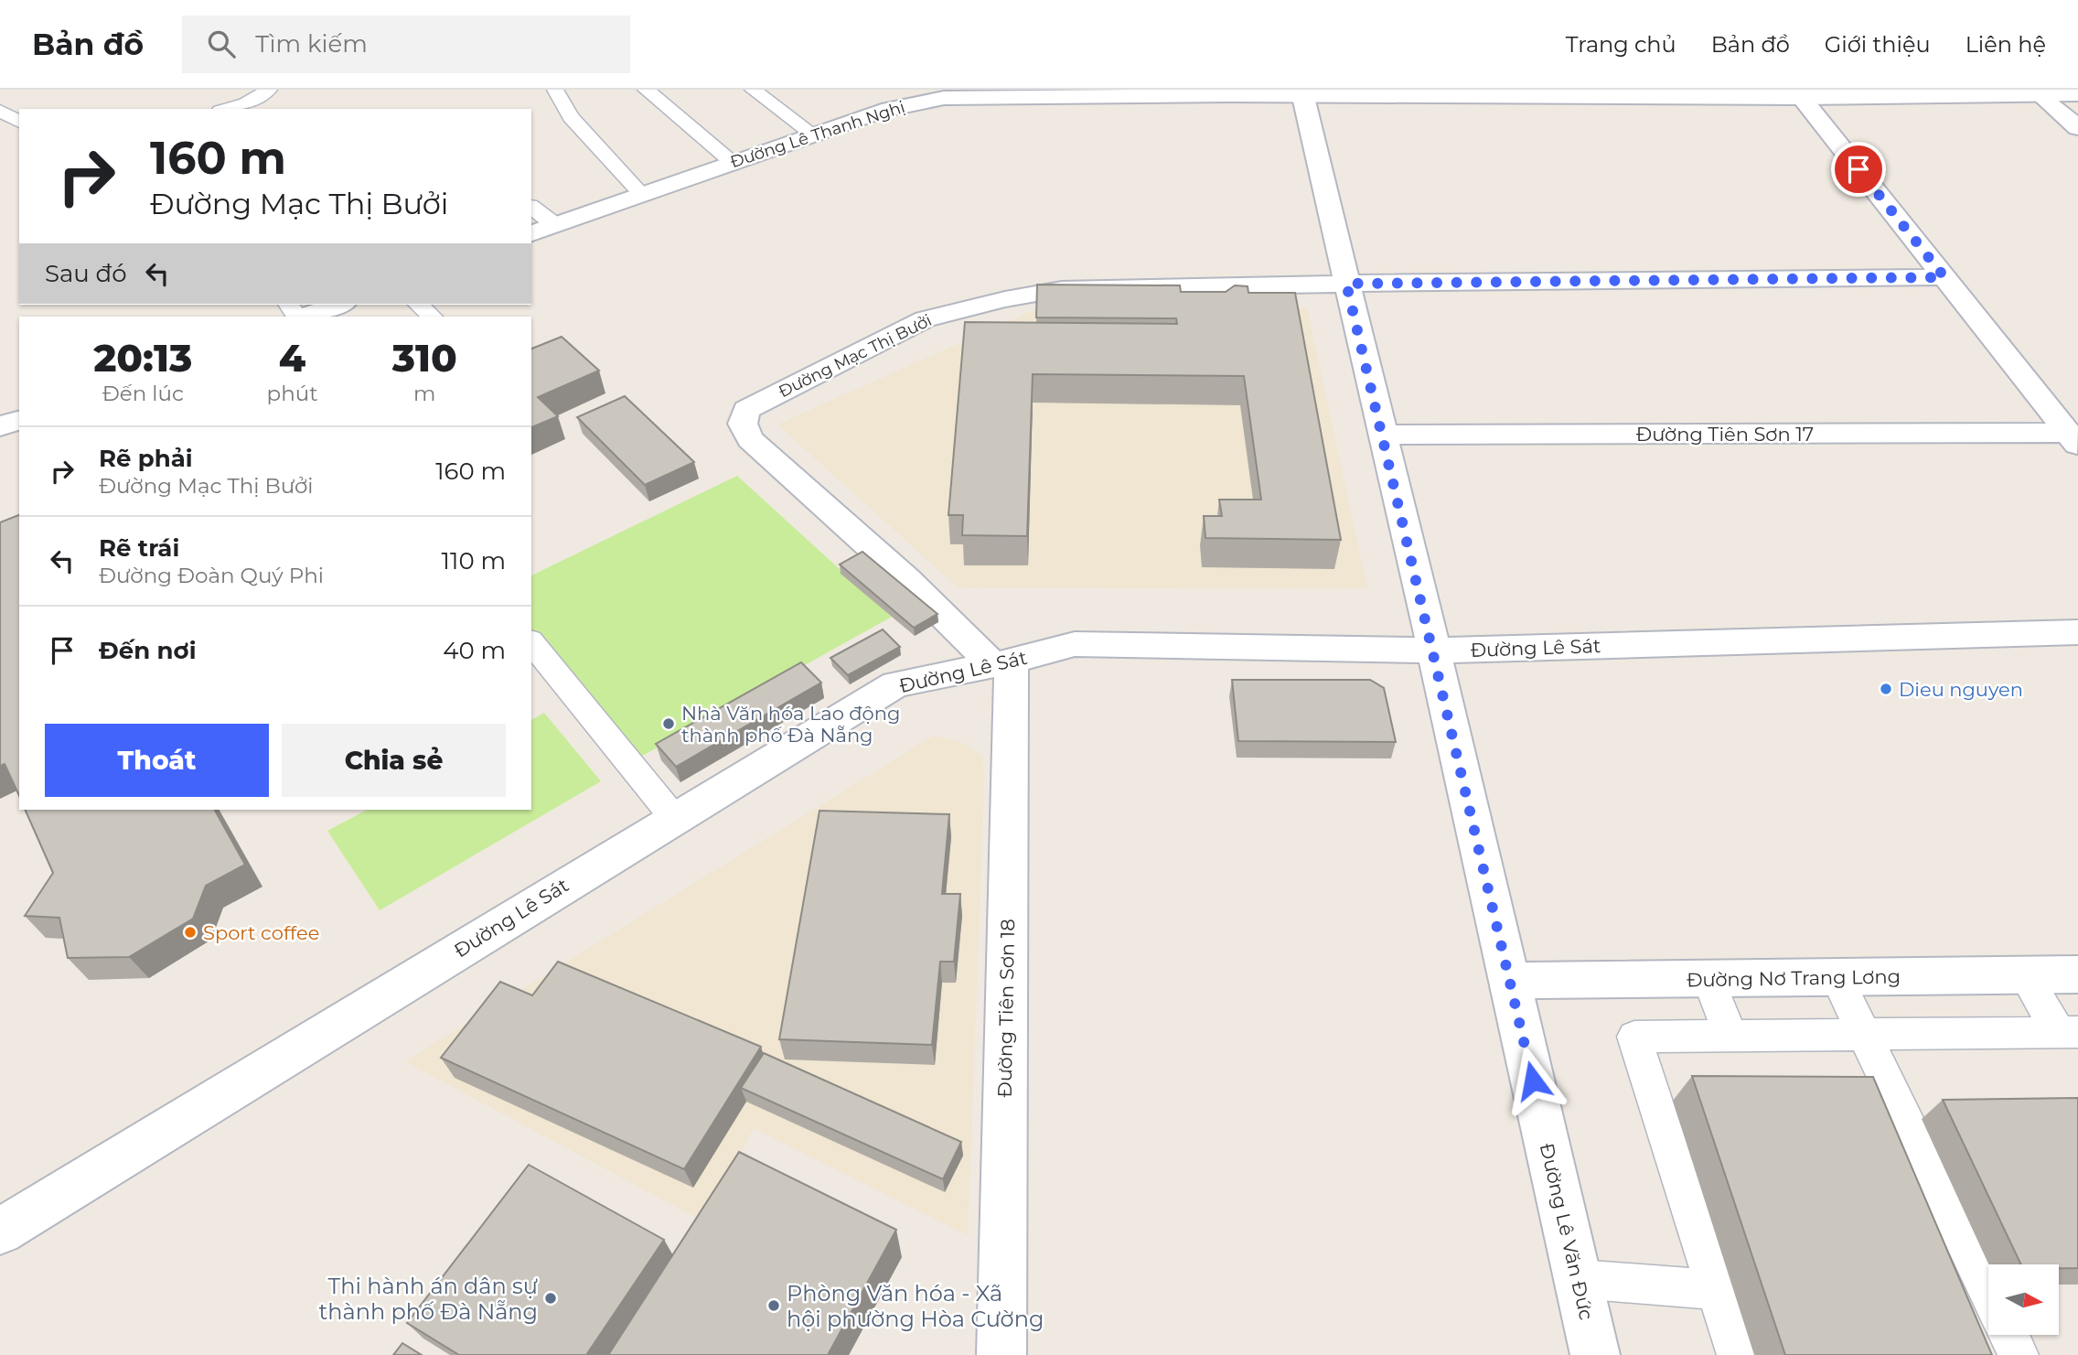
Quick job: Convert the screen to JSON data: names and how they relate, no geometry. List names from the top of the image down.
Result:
{
  "streets": {
    "street": [
      "Đường Lê Thanh Nghị",
      "Đường Mạc Thị Bưởi",
      "Đường Tiên Sơn 17",
      "Đường Lê Sát",
      "Đường Nơ Trang Lơng",
      "Đường Tiên Sơn 18",
      "Đường Lê Văn Đức"
    ]
  },
  "crossings": [
    ["Đường Lê Thanh Nghị", "Đường Lê Văn Đức"],
    ["Đường Mạc Thị Bưởi", "Đường Lê Sát"],
    ["Đường Mạc Thị Bưởi", "Đường Tiên Sơn 18"],
    ["Đường Mạc Thị Bưởi", "Đường Lê Văn Đức"],
    ["Đường Tiên Sơn 17", "Đường Lê Văn Đức"],
    ["Đường Lê Sát", "Đường Tiên Sơn 18"],
    ["Đường Lê Sát", "Đường Lê Văn Đức"],
    ["Đường Nơ Trang Lơng", "Đường Lê Văn Đức"]
  ],
  "places": [
    "Dieu nguyen",
    "Nhà Văn hóa Lao động thành phố Đà Nẵng",
    "Sport coffee",
    "Thi hành án dân sự thành phố Đà Nẵng",
    "Phòng Văn hóa - Xã hội phường Hòa Cường"
  ],
  "north": "right",
  "page": {
    "header": "Bản đồ",
    "search": "Tìm kiếm",
    "nav": [
      "Trang chủ",
      "Bản đồ",
      "Giới thiệu",
      "Liên hệ"
    ],
    "turn": ["160 m", "Đường Mạc Thị Bưởi"],
    "then": "Sau đó",
    "eta": [
      "20:13",
      "Đến lúc",
      "4",
      "phút",
      "310",
      "m"
    ],
    "list": [
      {
        "name": "Rẽ phải",
        "note": "Đường Mạc Thị Bưởi",
        "value": "160 m"
      },
      {
        "name": "Rẽ trái",
        "note": "Đường Đoàn Quý Phi",
        "value": "110 m"
      },
      {
        "name": "Đến nơi",
        "value": "40 m"
      }
    ],
    "buttons": ["Thoát", "Chia sẻ"]
  }
}
